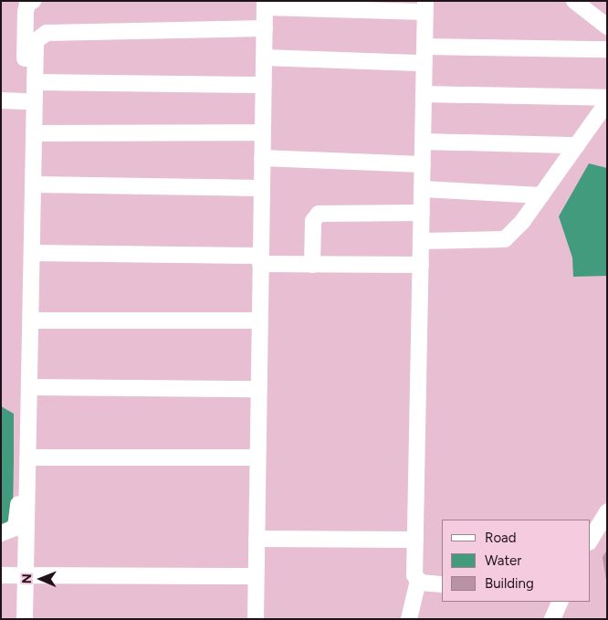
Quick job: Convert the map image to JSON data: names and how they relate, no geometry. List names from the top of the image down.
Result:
{
  "legend": ["Road", "Water", "Building"],
  "north": "left"
}
